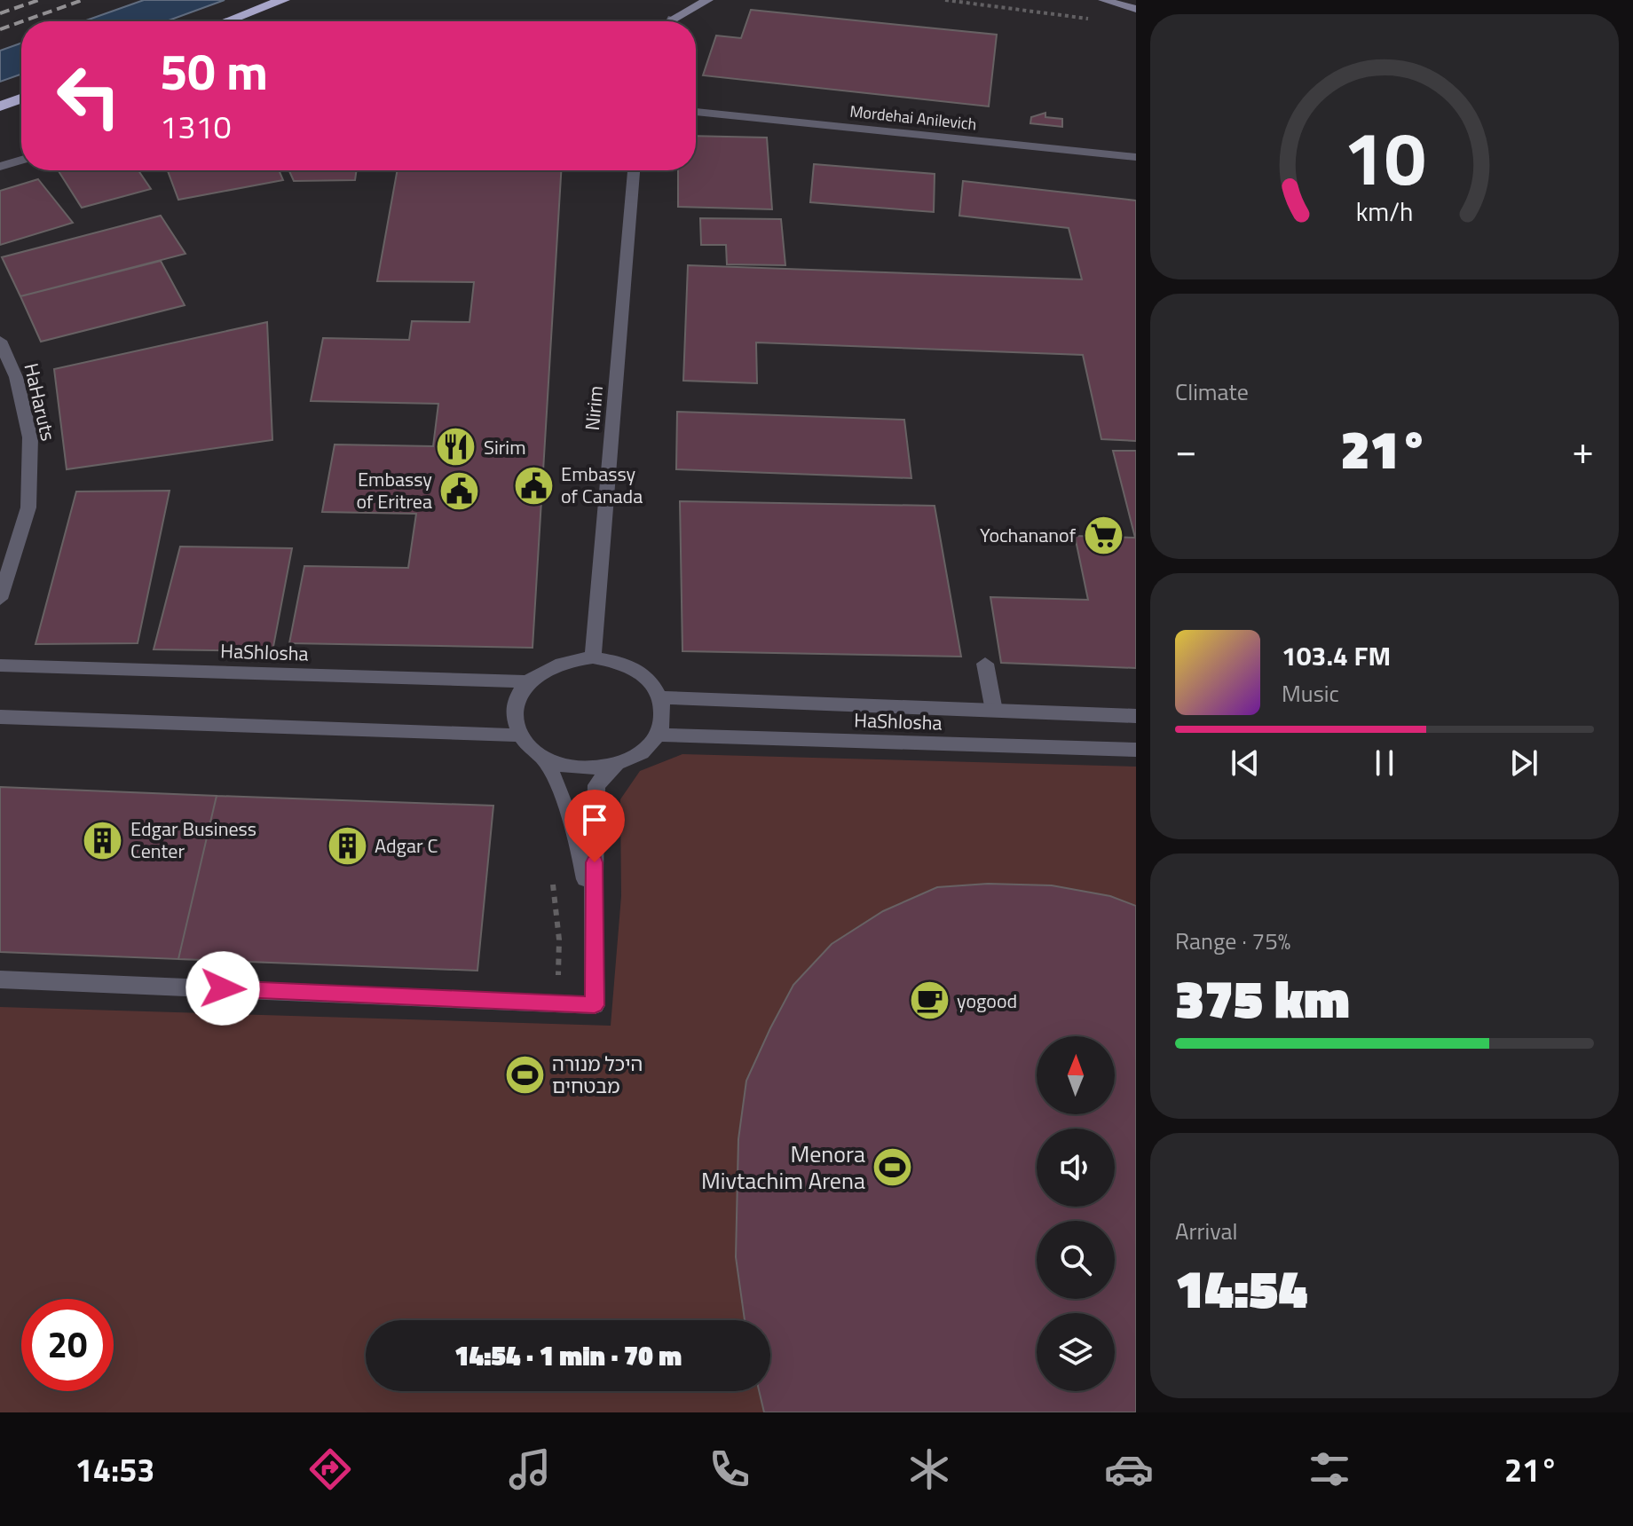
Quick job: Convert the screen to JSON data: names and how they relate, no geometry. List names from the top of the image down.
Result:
{
  "streets": {
    "street": [
      "Mordehai Anilevich",
      "HaHaruts",
      "Nirim",
      "HaShlosha"
    ]
  },
  "crossings": [
    ["Nirim", "HaShlosha"]
  ],
  "places": {
    "restaurant": ["Sirim"],
    "public building": ["Embassy of Canada", "Embassy of Eritrea"],
    "supermarket": ["Yochananof"],
    "building": ["Edgar Business Center", "Adgar C"],
    "cafe": ["yogood"],
    "sports": ["היכל מנורה מבטחים", "Menora Mivtachim Arena"]
  },
  "north": "top",
  "page": {
    "turn": ["50 m", "1310"],
    "tile": [
      "Climate",
      ["Range · 75%", "375 km"],
      ["Arrival", "14:54"]
    ],
    "heat": ["−", "21°", "+"],
    "song": ["103.4 FM", "Music"],
    "limit": "20",
    "trip": "14:54 · 1 min · 70 m",
    "tabs": ["14:53", "21°"],
    "gauge": ["10", "km/h"]
  }
}
